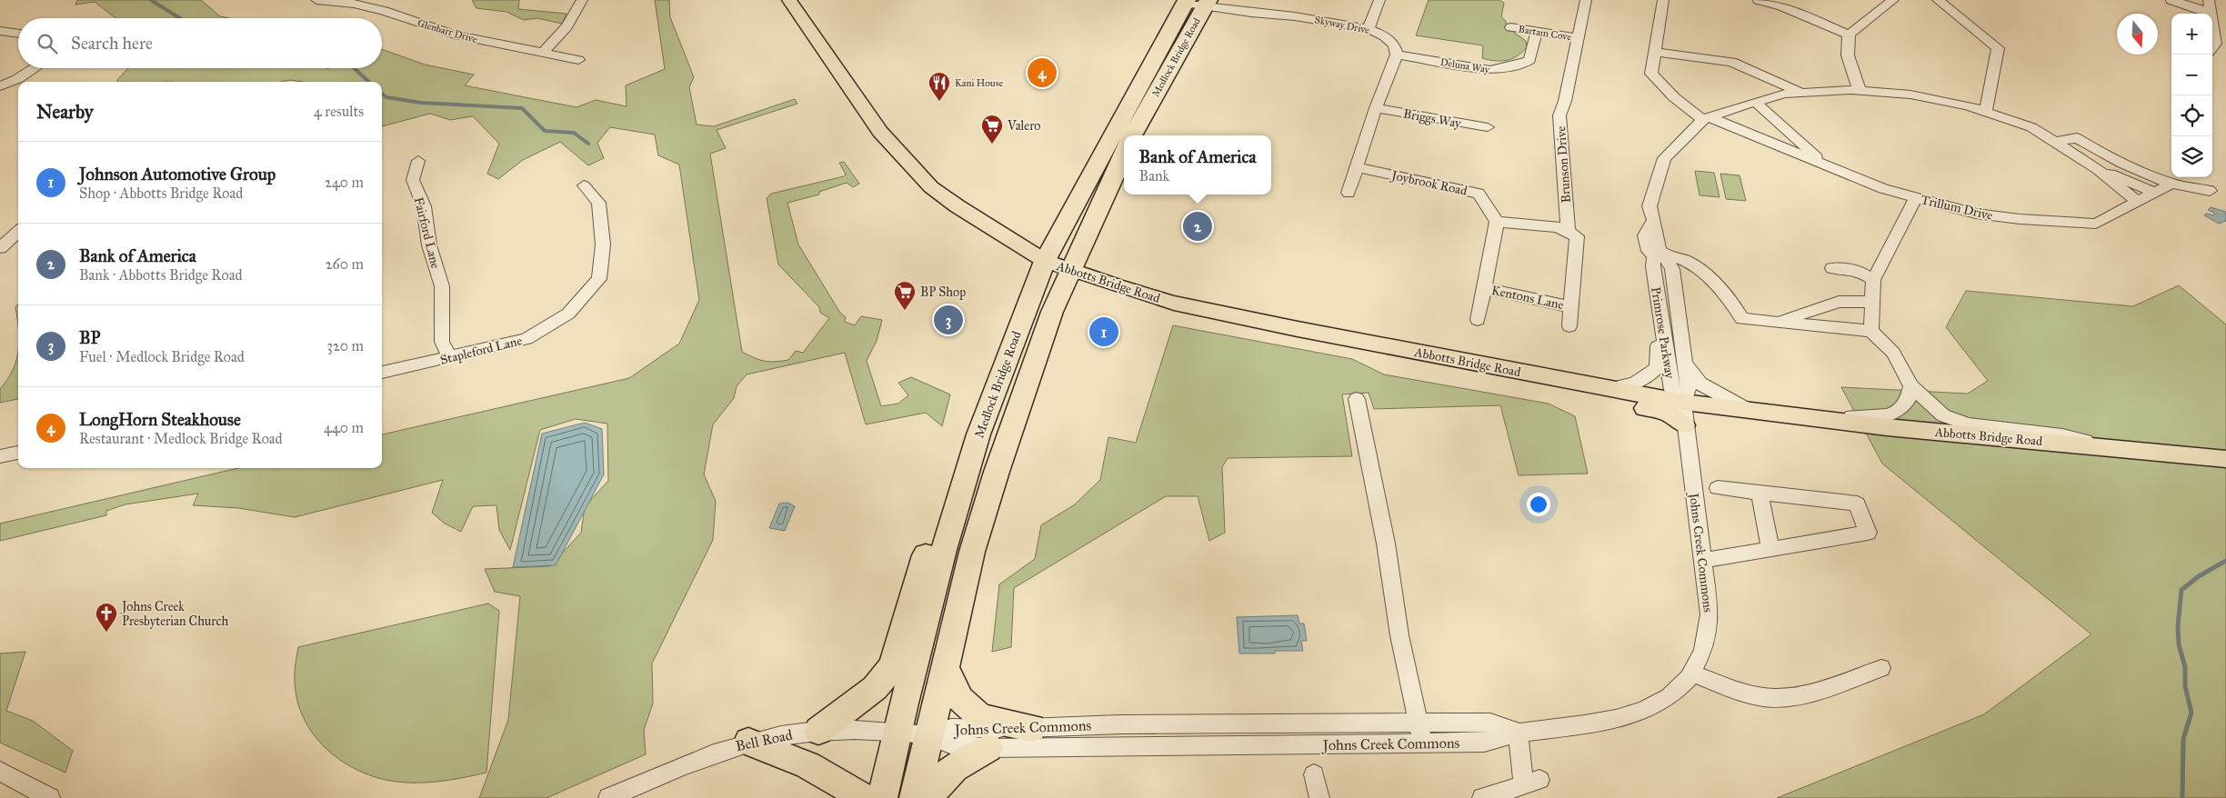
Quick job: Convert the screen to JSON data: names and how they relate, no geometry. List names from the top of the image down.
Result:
{
  "streets": {
    "highway": ["Medlock Bridge Road"],
    "main road": ["Abbotts Bridge Road"],
    "street": [
      "Skyway Drive",
      "Glenbarr Drive",
      "Bartam Cove",
      "Deluna Way",
      "Briggs Way",
      "Brunson Drive",
      "Joybrook Road",
      "Trillum Drive",
      "Fairford Lane",
      "Kentons Lane",
      "Primrose Parkway",
      "Stapleford Lane",
      "Johns Creek Commons",
      "Bell Road"
    ]
  },
  "crossings": [
    ["Skyway Drive", "Medlock Bridge Road"],
    ["Skyway Drive", "Deluna Way"],
    ["Bartam Cove", "Deluna Way"],
    ["Bartam Cove", "Brunson Drive"],
    ["Medlock Bridge Road", "Abbotts Bridge Road"],
    ["Medlock Bridge Road", "Johns Creek Commons"],
    ["Medlock Bridge Road", "Bell Road"],
    ["Brunson Drive", "Kentons Lane"],
    ["Trillum Drive", "Primrose Parkway"],
    ["Fairford Lane", "Stapleford Lane"],
    ["Abbotts Bridge Road", "Primrose Parkway"],
    ["Abbotts Bridge Road", "Johns Creek Commons"],
    ["Primrose Parkway", "Johns Creek Commons"],
    ["Johns Creek Commons", "Bell Road"]
  ],
  "places": {
    "restaurant": ["Kani House"],
    "supermarket": ["Valero", "BP Shop"],
    "church": ["Johns Creek Presbyterian Church"]
  },
  "north": "bottom",
  "page": {
    "map_buttons": ["+", "−"],
    "search": "Search here",
    "pins": [
      "4",
      "2",
      "3",
      "1"
    ],
    "heading": ["Nearby", "4 results"],
    "popup": ["Bank of America", "Bank"],
    "list": [
      {
        "mark": "1",
        "name": "Johnson Automotive Group",
        "note": "Shop · Abbotts Bridge Road",
        "value": "240 m"
      },
      {
        "mark": "2",
        "name": "Bank of America",
        "note": "Bank · Abbotts Bridge Road",
        "value": "260 m"
      },
      {
        "mark": "3",
        "name": "BP",
        "note": "Fuel · Medlock Bridge Road",
        "value": "320 m"
      },
      {
        "mark": "4",
        "name": "LongHorn Steakhouse",
        "note": "Restaurant · Medlock Bridge Road",
        "value": "440 m"
      }
    ]
  }
}
